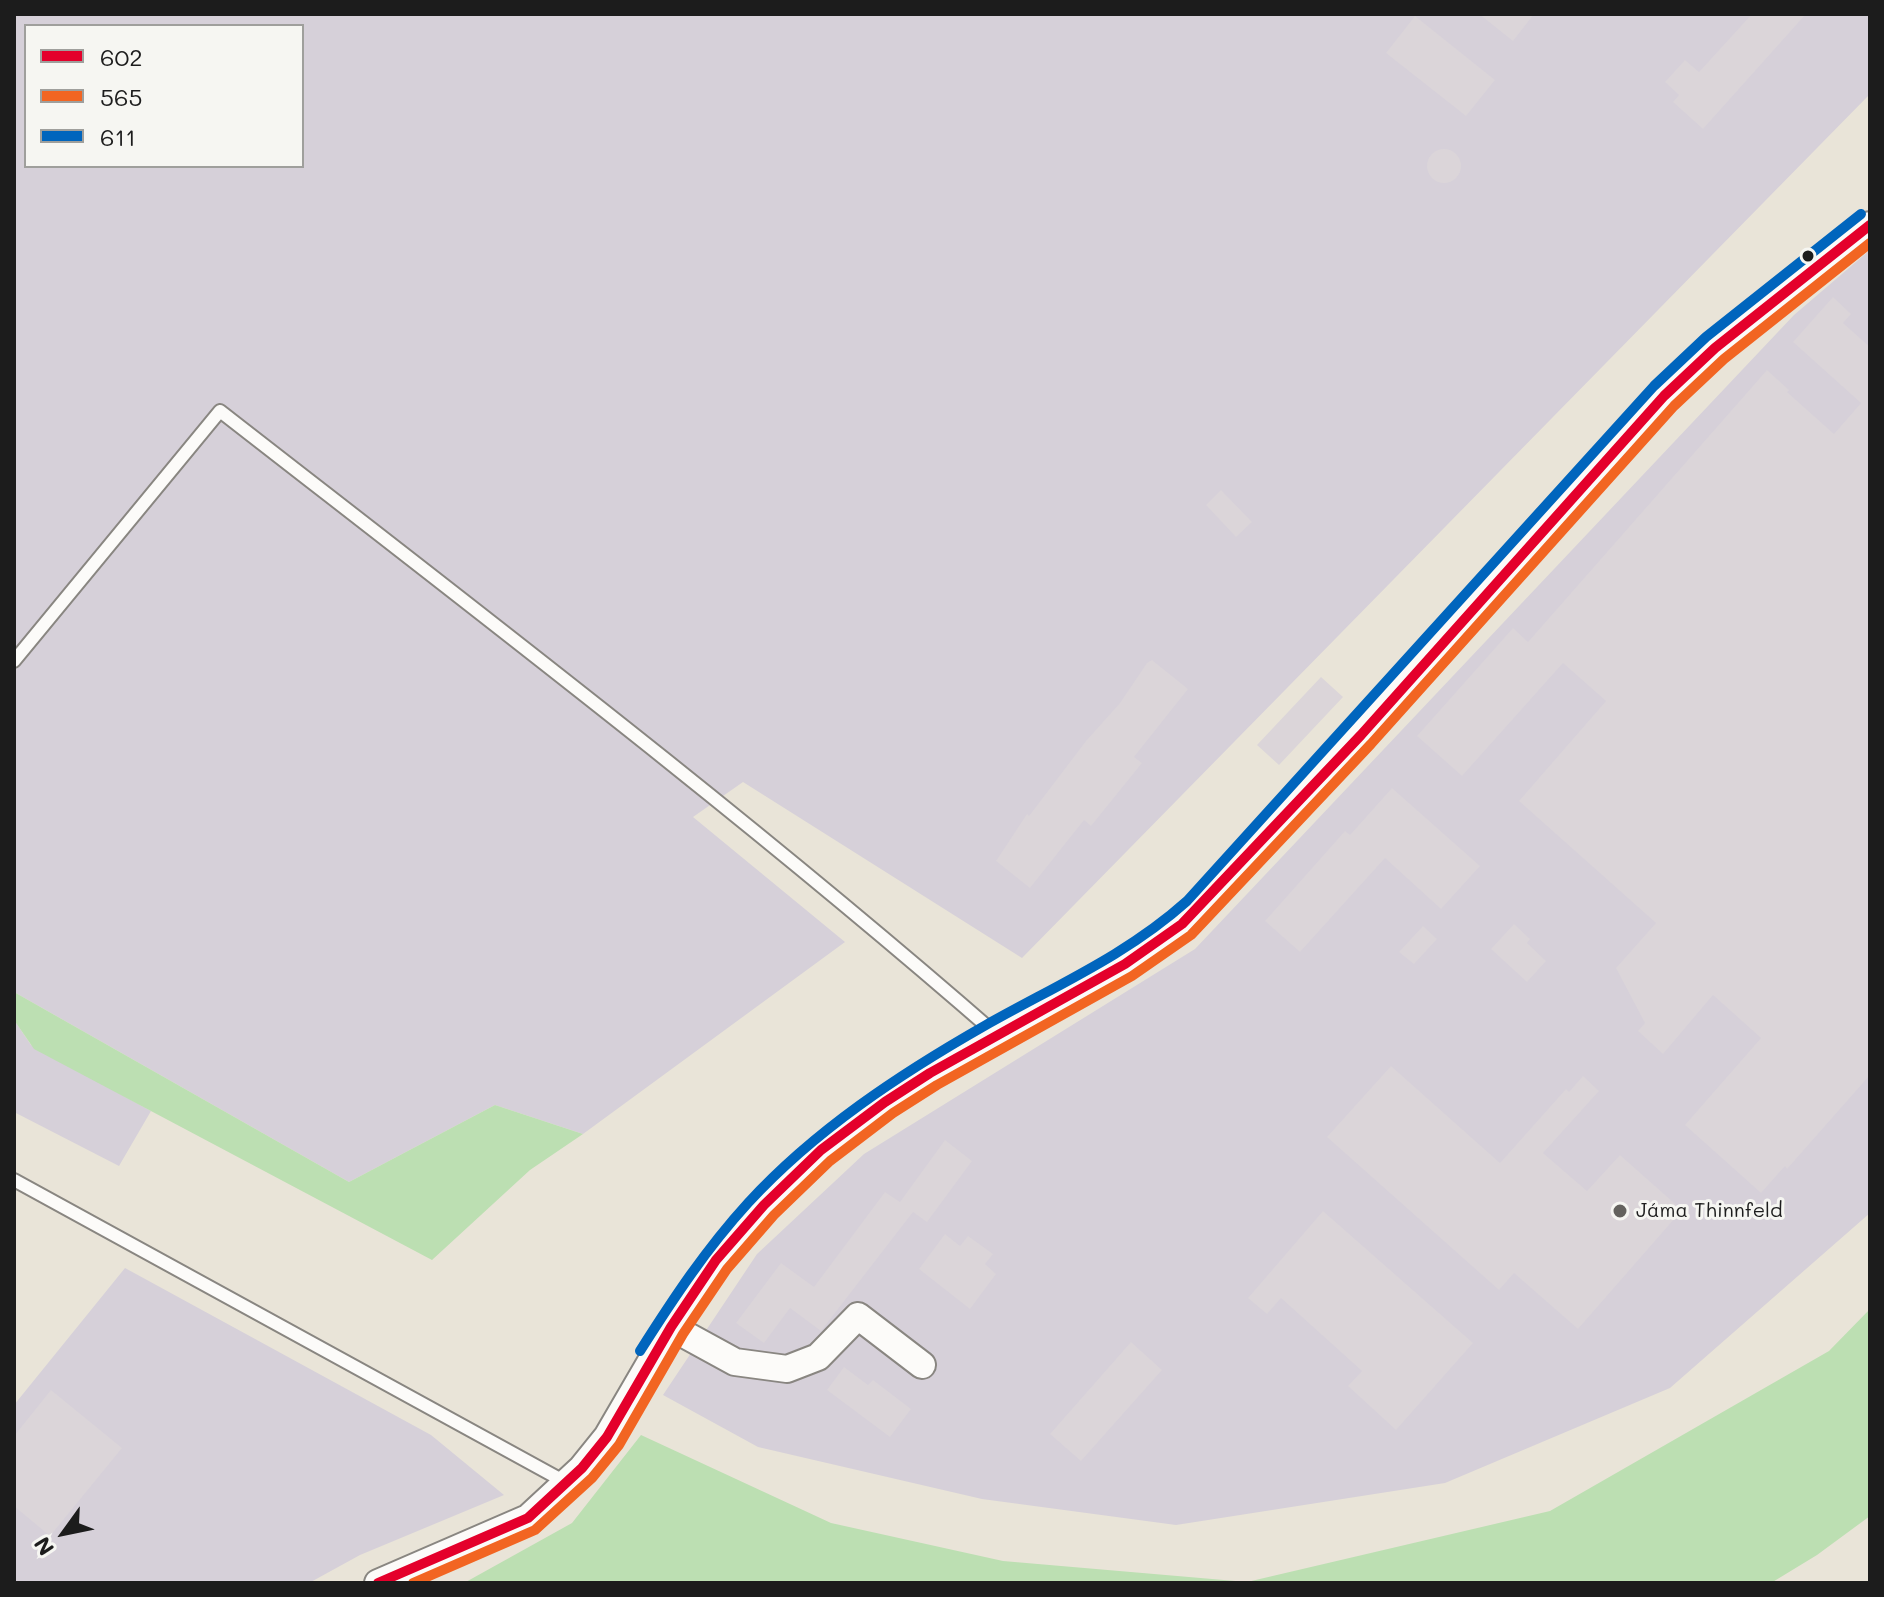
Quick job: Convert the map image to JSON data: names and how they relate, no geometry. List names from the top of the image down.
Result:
{
  "places": ["Jáma Thinnfeld"],
  "lines": ["transit line 611", "transit line 602", "transit line 565"],
  "legend": ["602", "565", "611"],
  "north": "bottom left"
}
